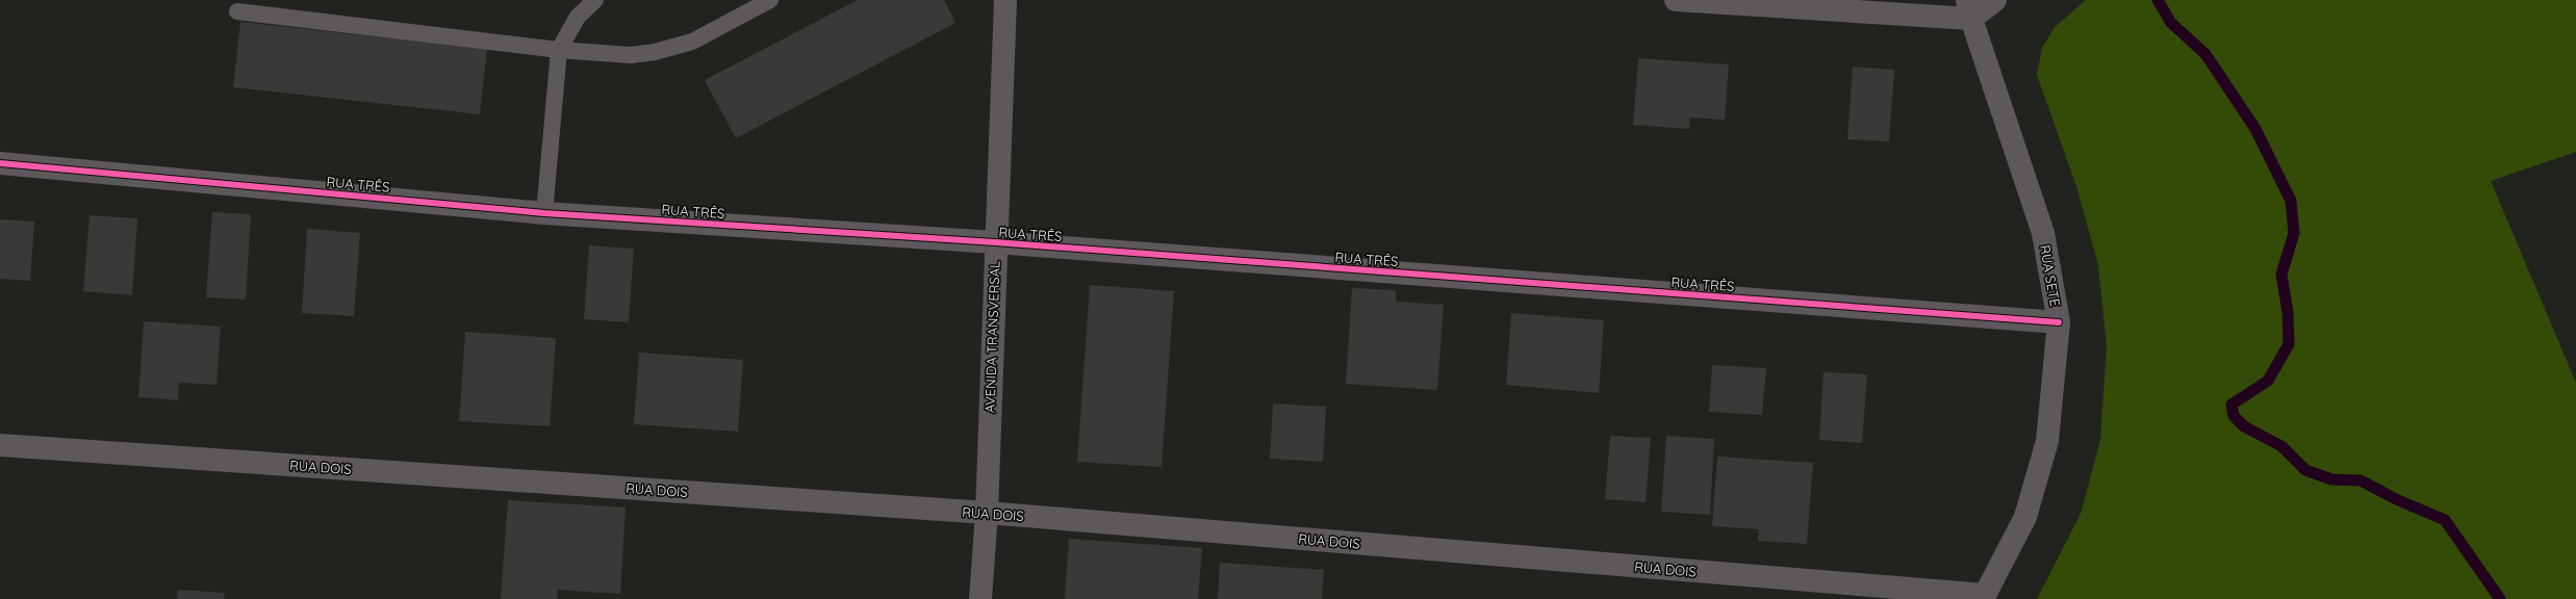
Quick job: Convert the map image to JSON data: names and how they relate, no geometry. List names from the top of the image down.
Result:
{
  "streets": {
    "street": [
      "RUA TRÊS",
      "RUA SETE",
      "AVENIDA TRANSVERSAL",
      "RUA DOIS"
    ]
  },
  "crossings": [
    ["RUA TRÊS", "RUA SETE"],
    ["RUA TRÊS", "AVENIDA TRANSVERSAL"],
    ["RUA SETE", "RUA DOIS"],
    ["AVENIDA TRANSVERSAL", "RUA DOIS"]
  ]
}
